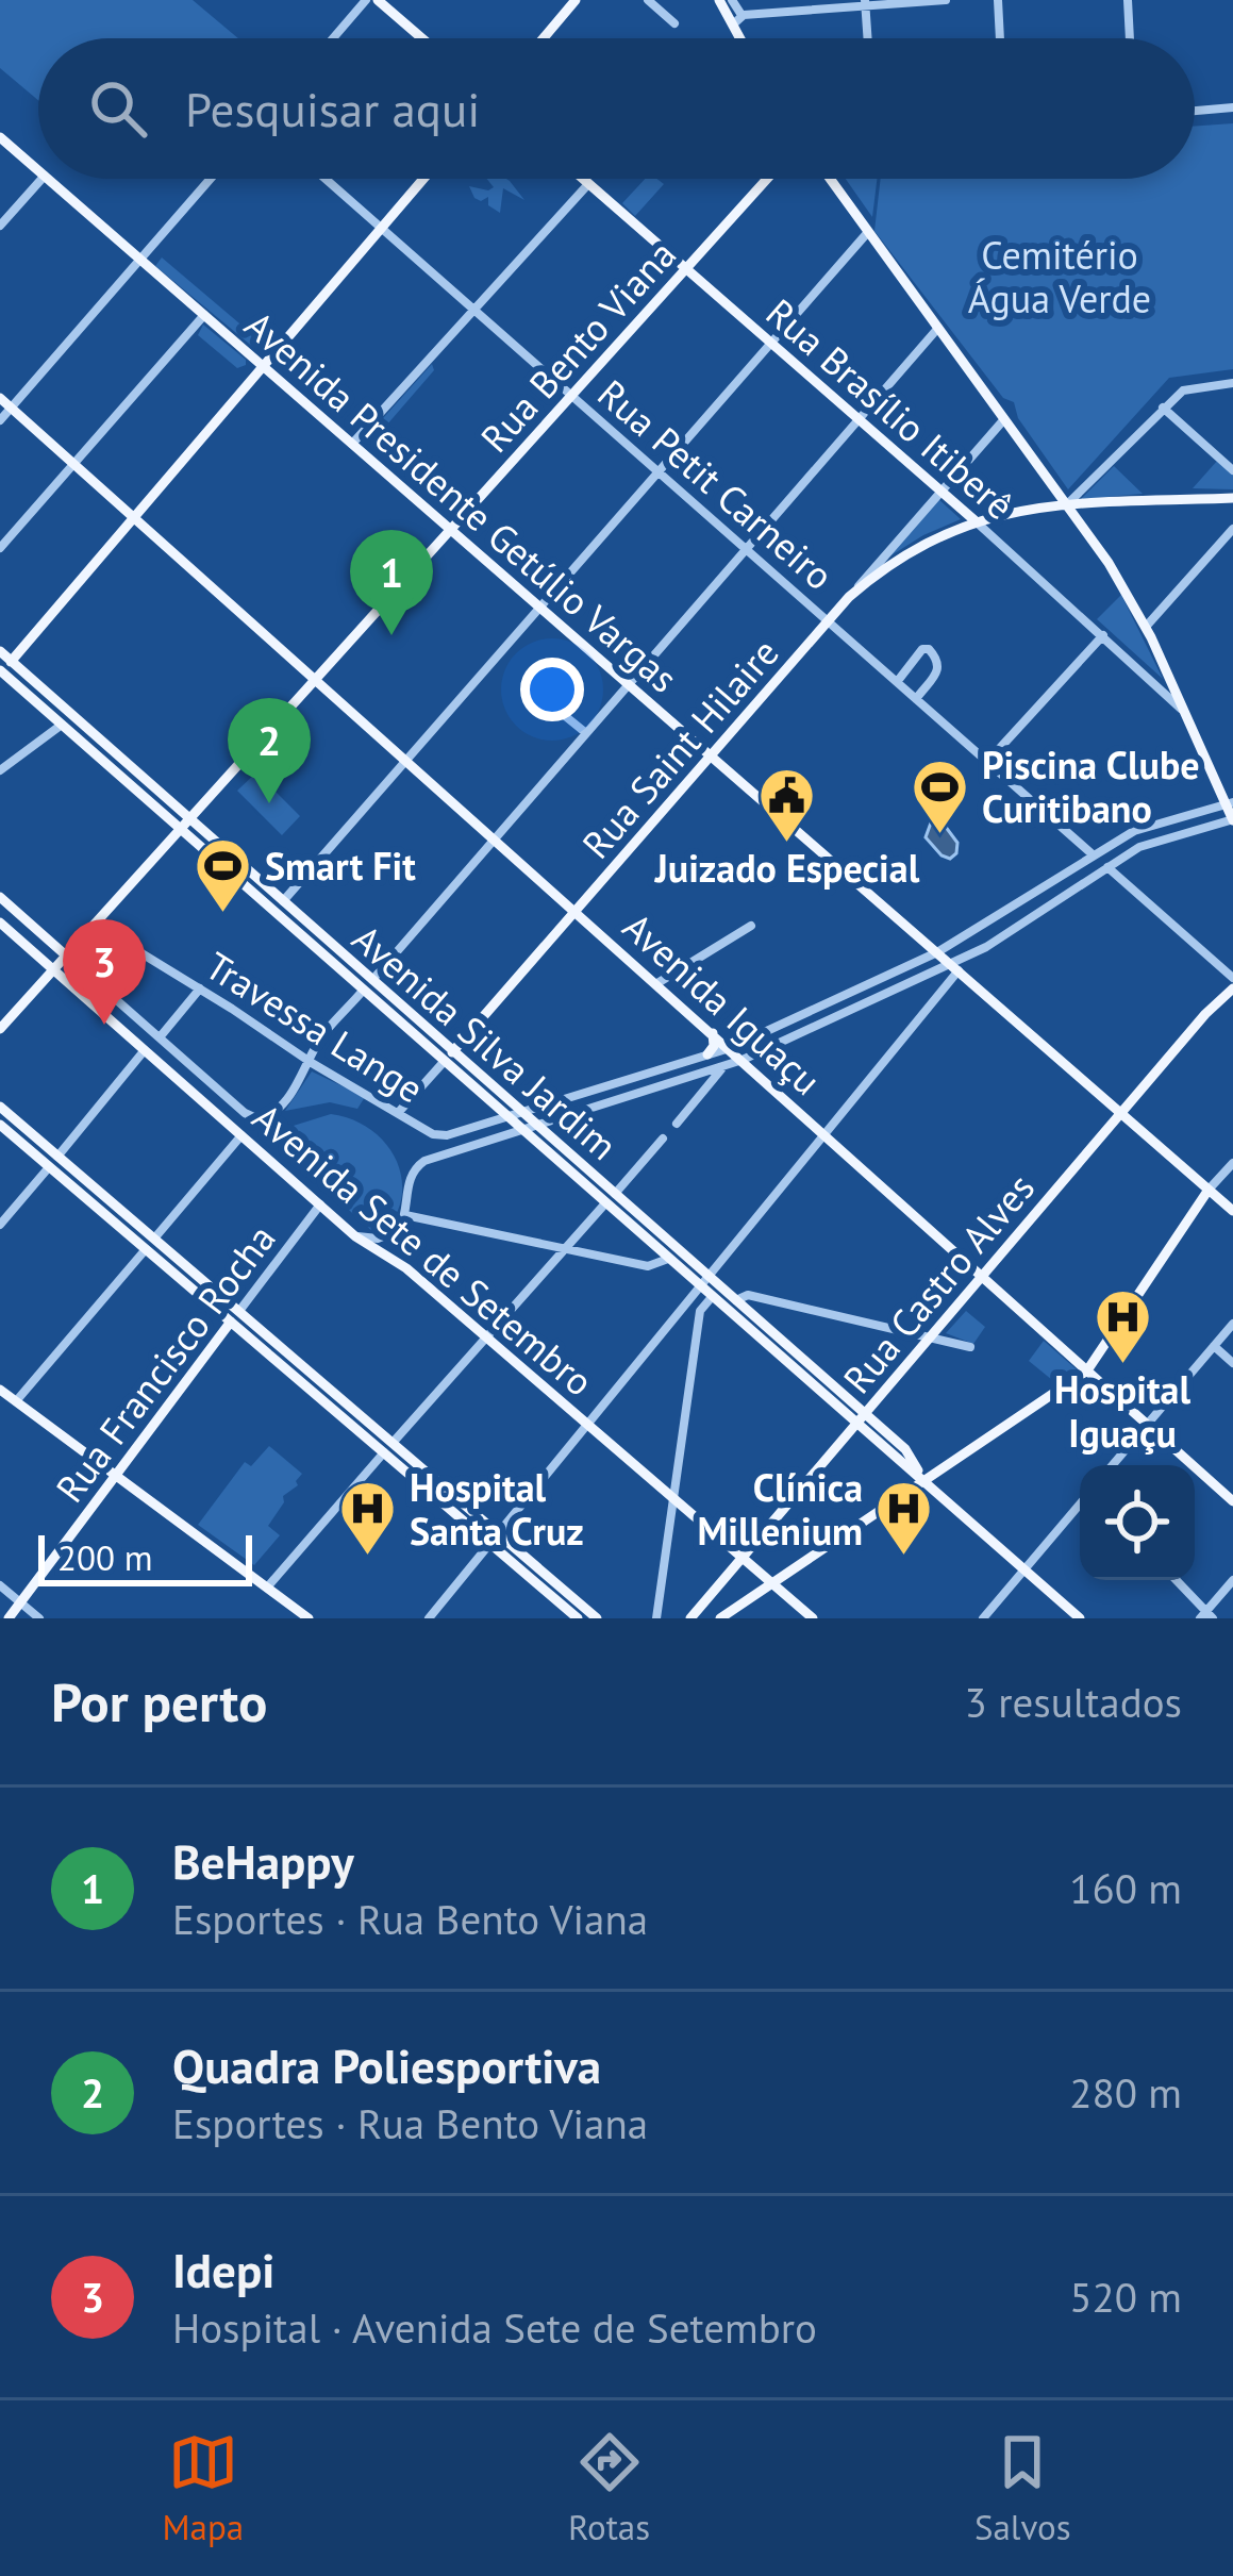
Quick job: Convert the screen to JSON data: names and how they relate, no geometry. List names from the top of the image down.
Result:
{
  "streets": {
    "main road": [
      "Rua Bento Viana",
      "Rua Brasílio Itiberê",
      "Avenida Presidente Getúlio Vargas",
      "Rua Saint Hilaire",
      "Avenida Iguaçu",
      "Avenida Silva Jardim",
      "Avenida Sete de Setembro",
      "Rua Castro Alves",
      "Rua Francisco Rocha"
    ],
    "street": ["Rua Petit Carneiro", "Travessa Lange"]
  },
  "crossings": [
    ["Rua Bento Viana", "Rua Brasílio Itiberê"],
    ["Rua Bento Viana", "Rua Petit Carneiro"],
    ["Rua Bento Viana", "Avenida Presidente Getúlio Vargas"],
    ["Rua Bento Viana", "Avenida Iguaçu"],
    ["Rua Bento Viana", "Travessa Lange"],
    ["Rua Bento Viana", "Avenida Silva Jardim"],
    ["Rua Bento Viana", "Avenida Sete de Setembro"],
    ["Rua Brasílio Itiberê", "Rua Saint Hilaire"],
    ["Rua Petit Carneiro", "Rua Saint Hilaire"],
    ["Avenida Presidente Getúlio Vargas", "Rua Saint Hilaire"],
    ["Avenida Presidente Getúlio Vargas", "Rua Castro Alves"],
    ["Rua Saint Hilaire", "Avenida Iguaçu"],
    ["Rua Saint Hilaire", "Travessa Lange"],
    ["Rua Saint Hilaire", "Avenida Silva Jardim"],
    ["Avenida Iguaçu", "Rua Castro Alves"],
    ["Travessa Lange", "Avenida Silva Jardim"],
    ["Travessa Lange", "Avenida Sete de Setembro"],
    ["Avenida Silva Jardim", "Rua Castro Alves"],
    ["Avenida Sete de Setembro", "Rua Castro Alves"],
    ["Avenida Sete de Setembro", "Rua Francisco Rocha"]
  ],
  "parks": ["Cemitério Água Verde"],
  "places": {
    "sports": ["Piscina Clube Curitibano", "Smart Fit"],
    "public building": ["Juizado Especial"],
    "hospital": ["Hospital Iguaçu", "Hospital Santa Cruz", "Clínica Millenium"]
  },
  "scale_bar": "200 m",
  "page": {
    "search": "Pesquisar aqui",
    "pins": ["1", "2", "3"],
    "scale": "200 m",
    "heading": ["Por perto", "3 resultados"],
    "list": [
      {
        "mark": "1",
        "name": "BeHappy",
        "note": "Esportes · Rua Bento Viana",
        "value": "160 m"
      },
      {
        "mark": "2",
        "name": "Quadra Poliesportiva",
        "note": "Esportes · Rua Bento Viana",
        "value": "280 m"
      },
      {
        "mark": "3",
        "name": "Idepi",
        "note": "Hospital · Avenida Sete de Setembro",
        "value": "520 m"
      }
    ],
    "nav": ["Mapa", "Rotas", "Salvos"]
  }
}
